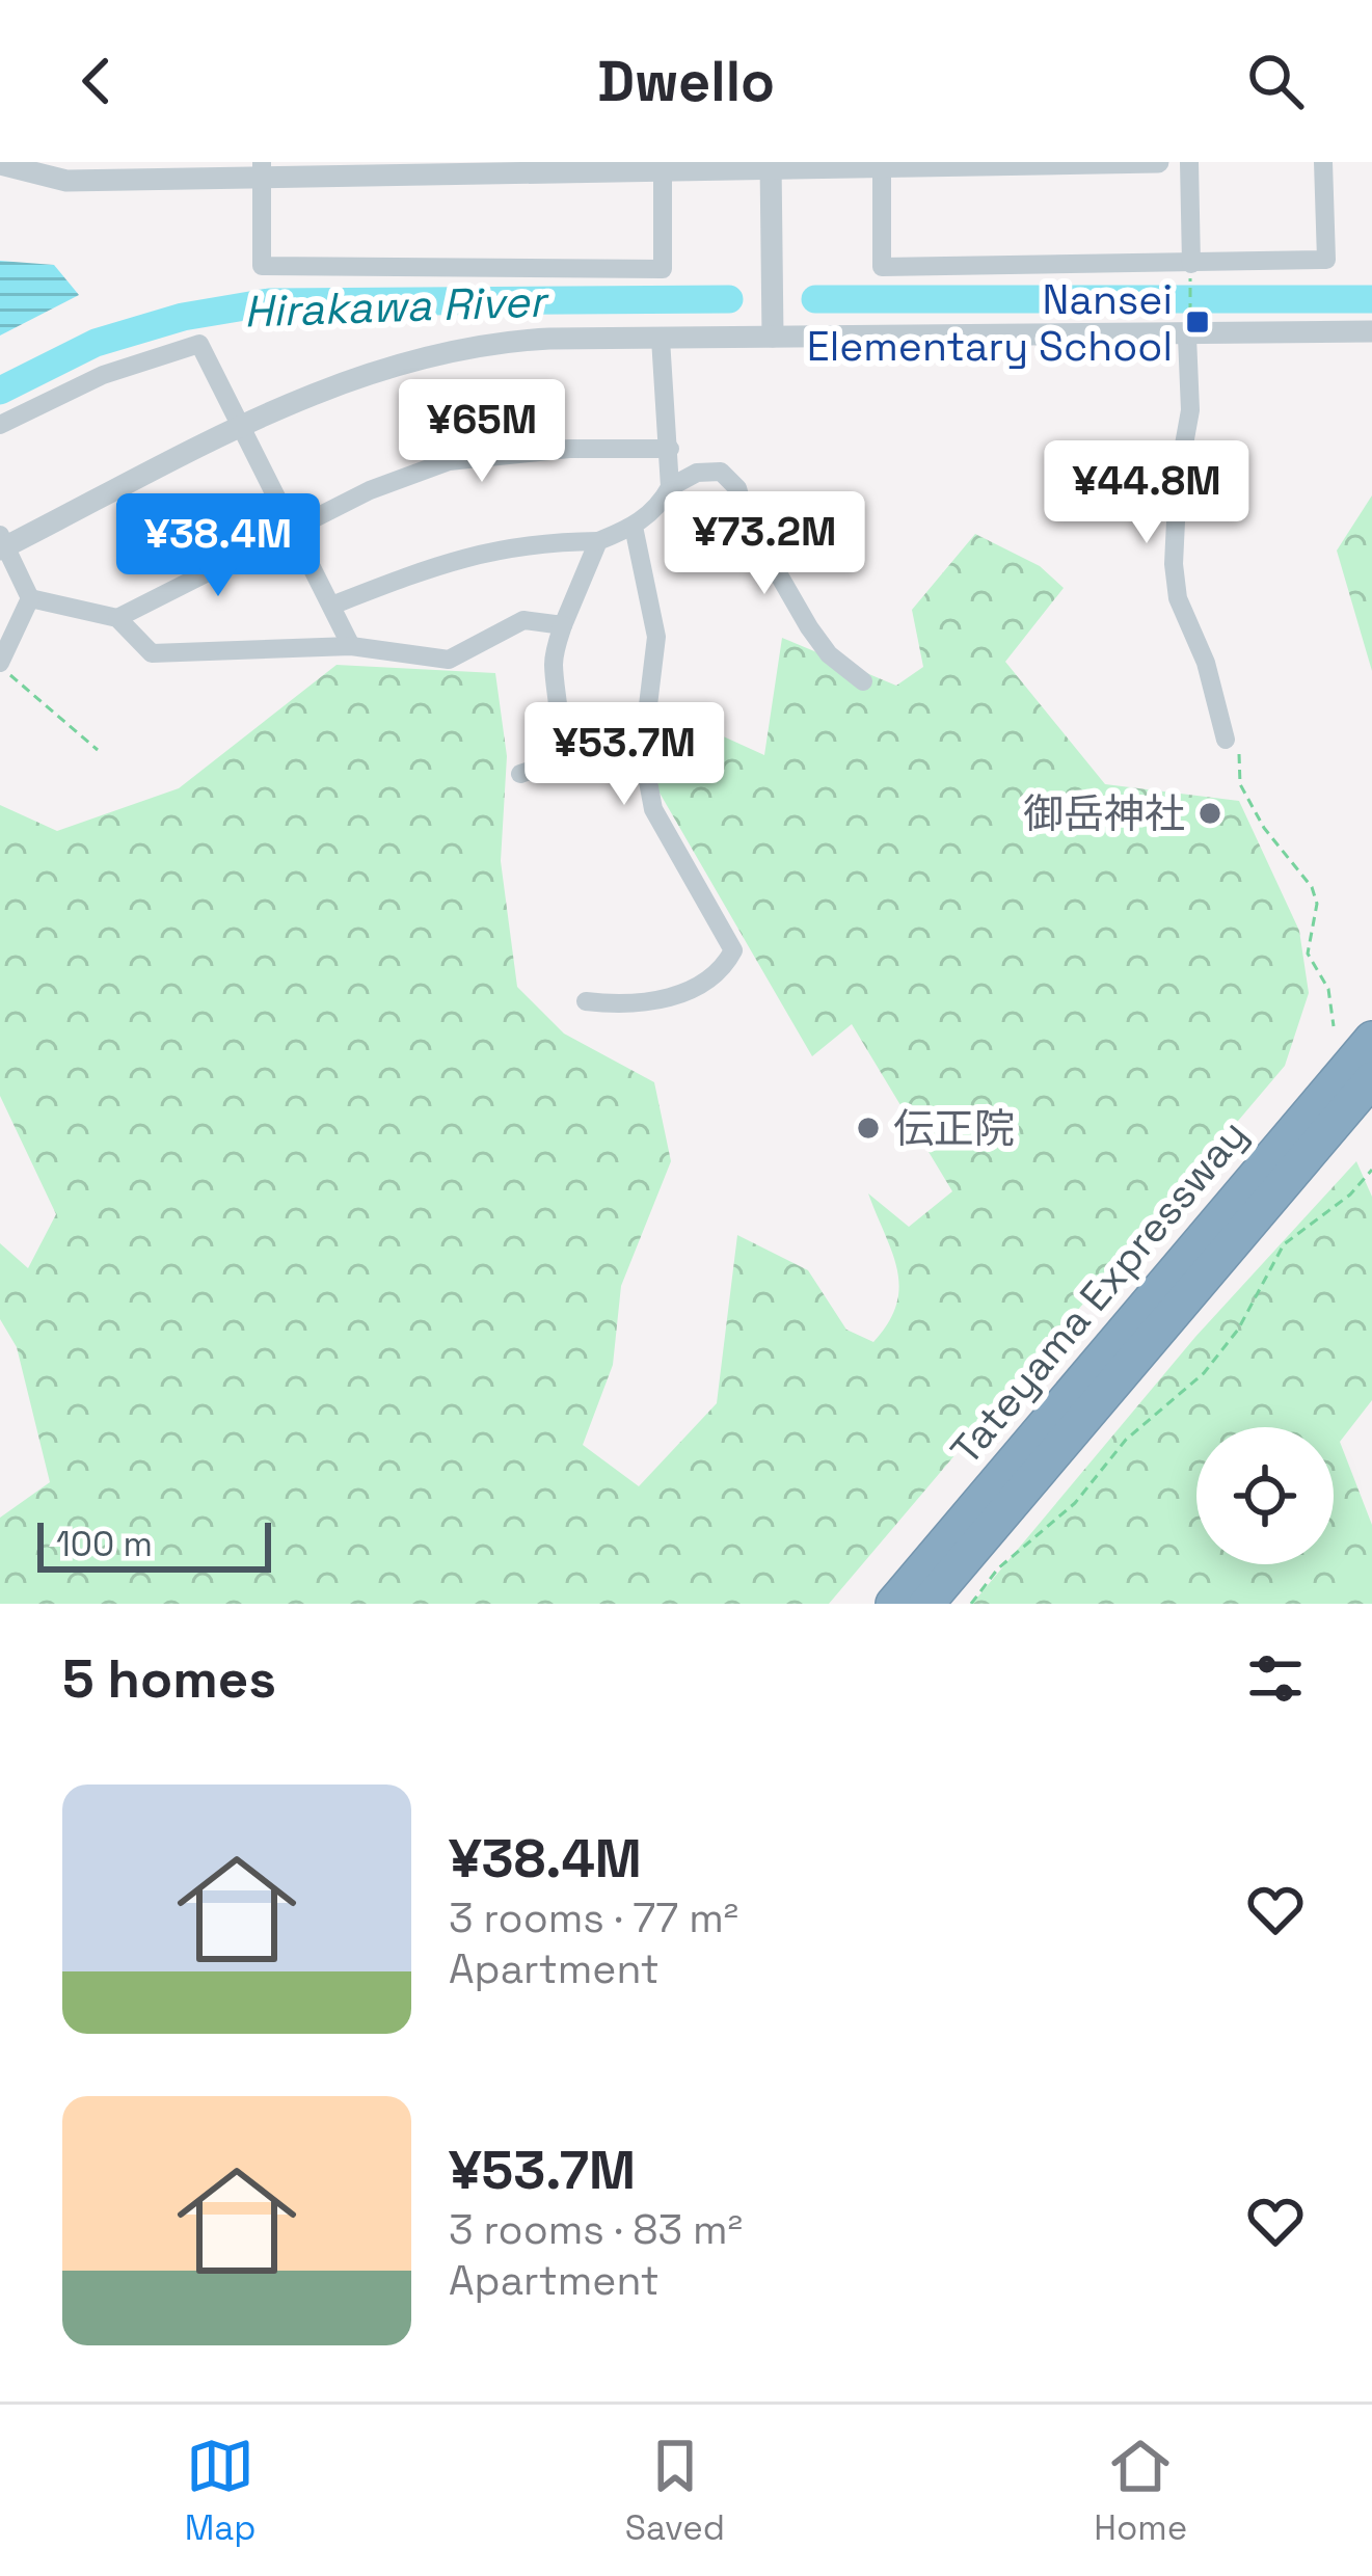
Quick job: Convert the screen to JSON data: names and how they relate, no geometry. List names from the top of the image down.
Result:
{
  "streets": {
    "highway": ["Tateyama Expressway"]
  },
  "water": ["Hirakawa River"],
  "places": {
    "transit": ["Nansei Elementary School"],
    "other": ["御岳神社", "伝正院"]
  },
  "scale_bar": "100 m",
  "page": {
    "header": "Dwello",
    "price": [
      "¥65M",
      "¥44.8M",
      "¥73.2M",
      "¥38.4M",
      "¥53.7M"
    ],
    "scale": "100 m",
    "heading": "5 homes",
    "list": [
      {
        "name": "¥38.4M",
        "note": "3 rooms · 77 m² · Apartment"
      },
      {
        "name": "¥53.7M",
        "note": "3 rooms · 83 m² · Apartment"
      }
    ],
    "tabs": ["Map", "Saved", "Home"]
  }
}
